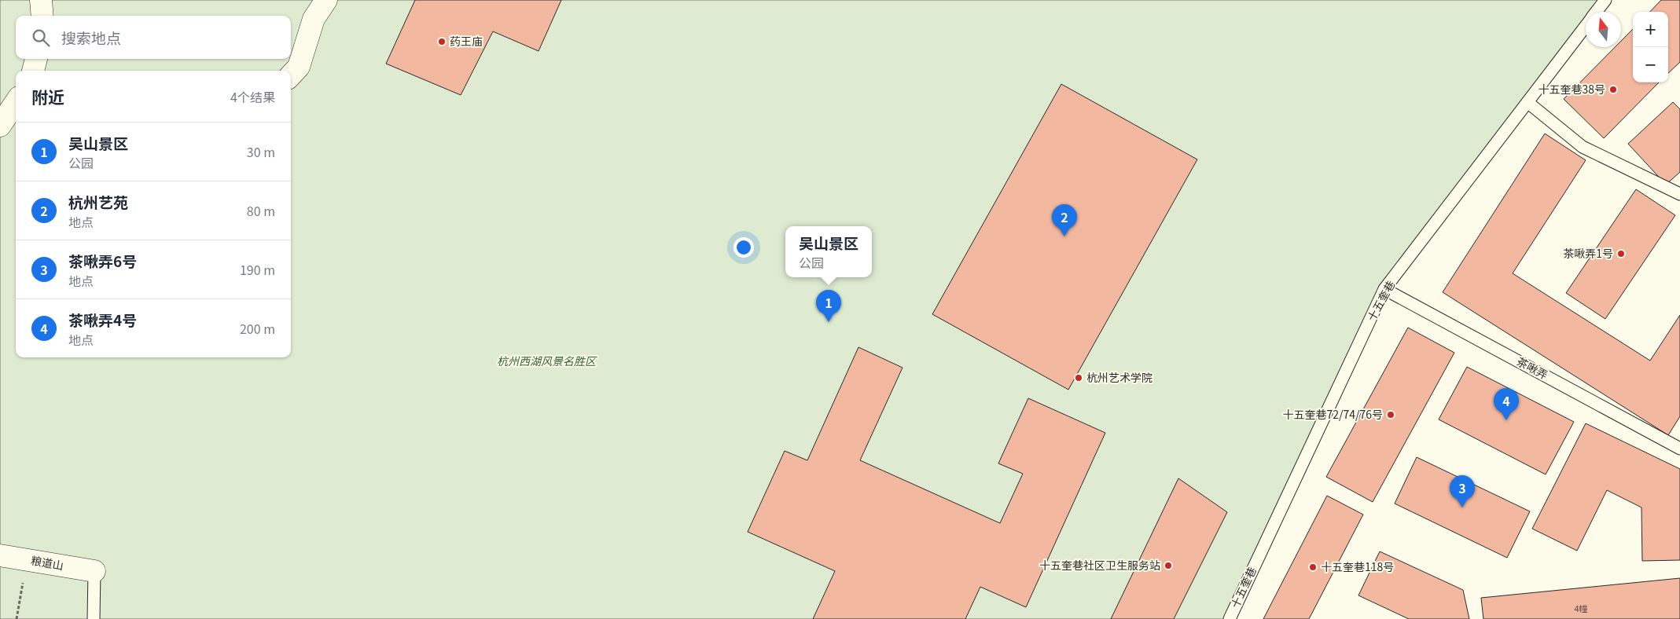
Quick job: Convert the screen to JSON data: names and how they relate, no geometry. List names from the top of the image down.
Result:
{
  "streets": {
    "street": ["粮道山"],
    "lane": ["十五奎巷", "茶啾弄"]
  },
  "crossings": [
    ["十五奎巷", "茶啾弄"]
  ],
  "parks": ["杭州西湖风景名胜区"],
  "places": [
    "药王庙",
    "十五奎巷38号",
    "茶啾弄1号",
    "杭州艺术学院",
    "十五奎巷72/74/76号",
    "十五奎巷社区卫生服务站",
    "十五奎巷118号"
  ],
  "house_numbers": ["4幢"],
  "north": "top",
  "page": {
    "map_buttons": ["+", "−"],
    "search": "搜索地点",
    "heading": ["附近", "4个结果"],
    "list": [
      {
        "mark": "1",
        "name": "吴山景区",
        "note": "公园",
        "value": "30 m"
      },
      {
        "mark": "2",
        "name": "杭州艺苑",
        "note": "地点",
        "value": "80 m"
      },
      {
        "mark": "3",
        "name": "茶啾弄6号",
        "note": "地点",
        "value": "190 m"
      },
      {
        "mark": "4",
        "name": "茶啾弄4号",
        "note": "地点",
        "value": "200 m"
      }
    ],
    "pins": [
      "2",
      "1",
      "4",
      "3"
    ],
    "popup": ["吴山景区", "公园"]
  }
}
